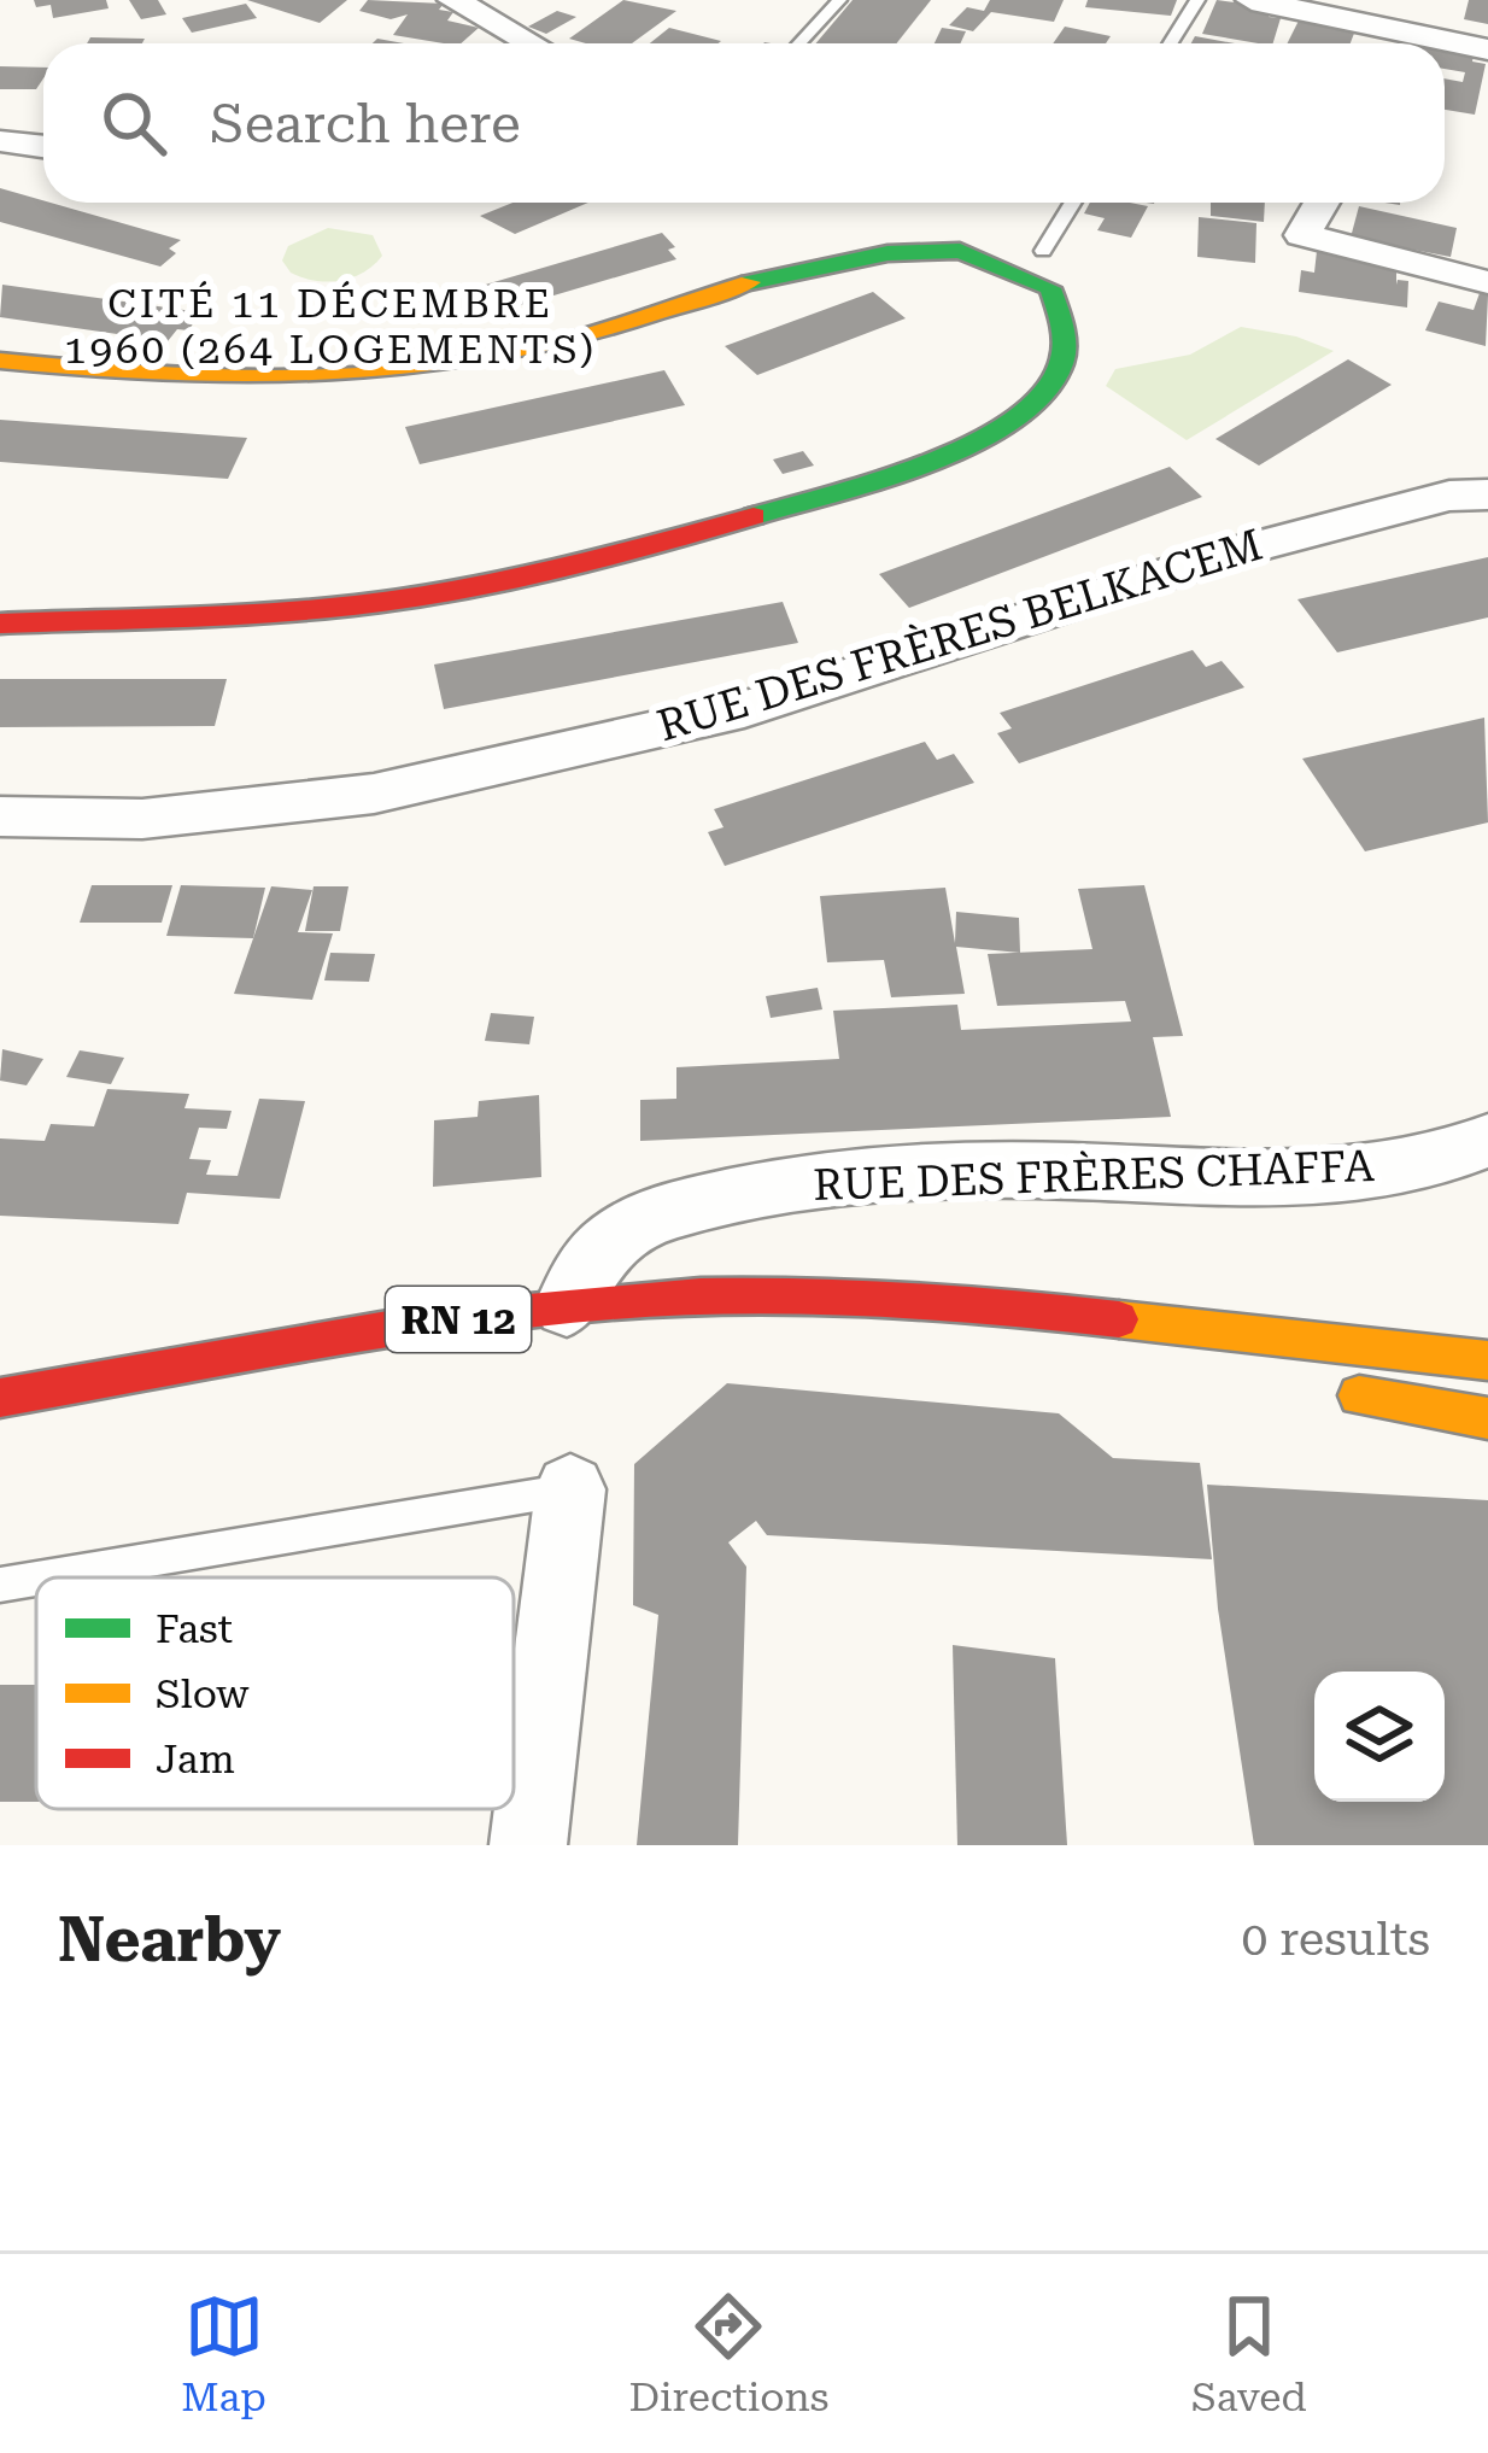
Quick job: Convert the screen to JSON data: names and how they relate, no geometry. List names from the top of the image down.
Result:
{
  "streets": {
    "street": ["RUE DES FRÈRES BELKACEM", "RUE DES FRÈRES CHAFFA", "RN 12"]
  },
  "crossings": [
    ["RUE DES FRÈRES CHAFFA", "RN 12"]
  ],
  "districts": ["CITÉ 11 DÉCEMBRE 1960 (264 LOGEMENTS)"],
  "legend": ["Fast", "Slow", "Jam"],
  "page": {
    "search": "Search here",
    "heading": ["Nearby", "0 results"],
    "nav": ["Map", "Directions", "Saved"]
  }
}
